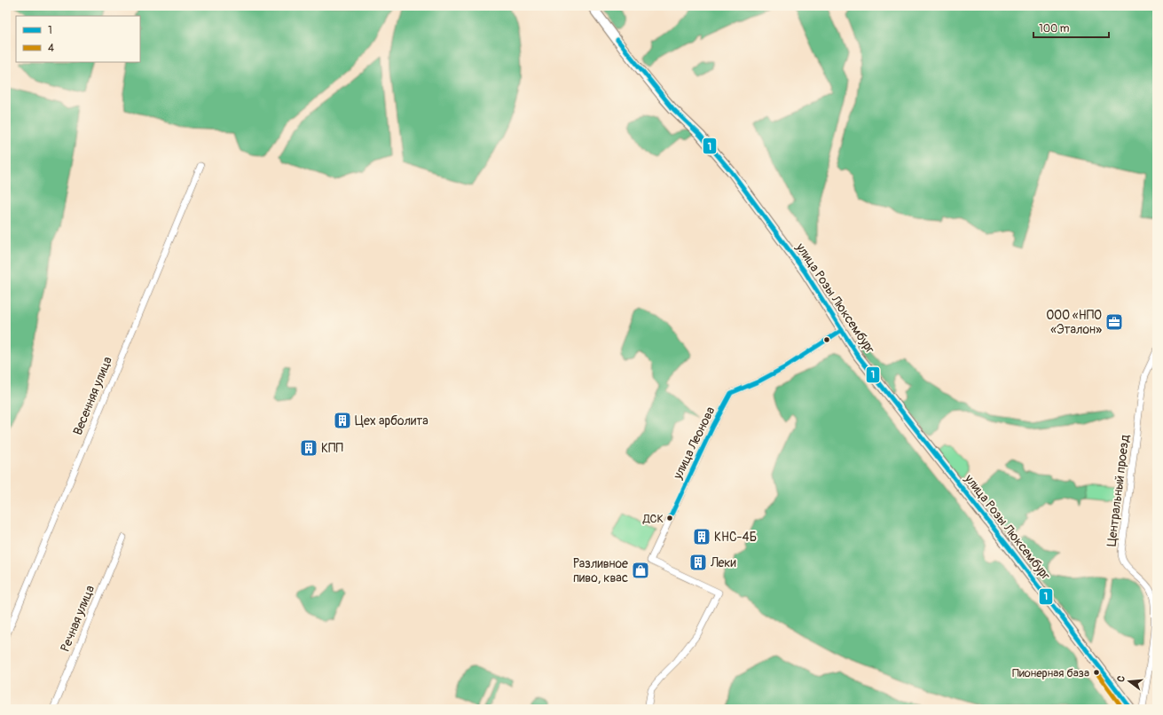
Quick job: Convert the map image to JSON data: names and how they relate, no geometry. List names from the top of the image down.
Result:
{
  "streets": {
    "street": [
      "улица Розы Люксембург",
      "Весенняя улица",
      "улица Леонова",
      "Центральный проезд",
      "Речная улица"
    ]
  },
  "crossings": [
    ["улица Розы Люксембург", "улица Леонова"]
  ],
  "places": {
    "office": ["ООО «НПО «Эталон»"],
    "building": [
      "Цех арболита",
      "КПП",
      "КНС-4Б",
      "Леки"
    ],
    "other": ["ДСК", "Пионерная база"],
    "shop": ["Разливное пиво, квас"]
  },
  "lines": ["transit line 1", "transit line 4"],
  "legend": ["1", "4"],
  "scale_bar": "100 m",
  "north": "left"
}
